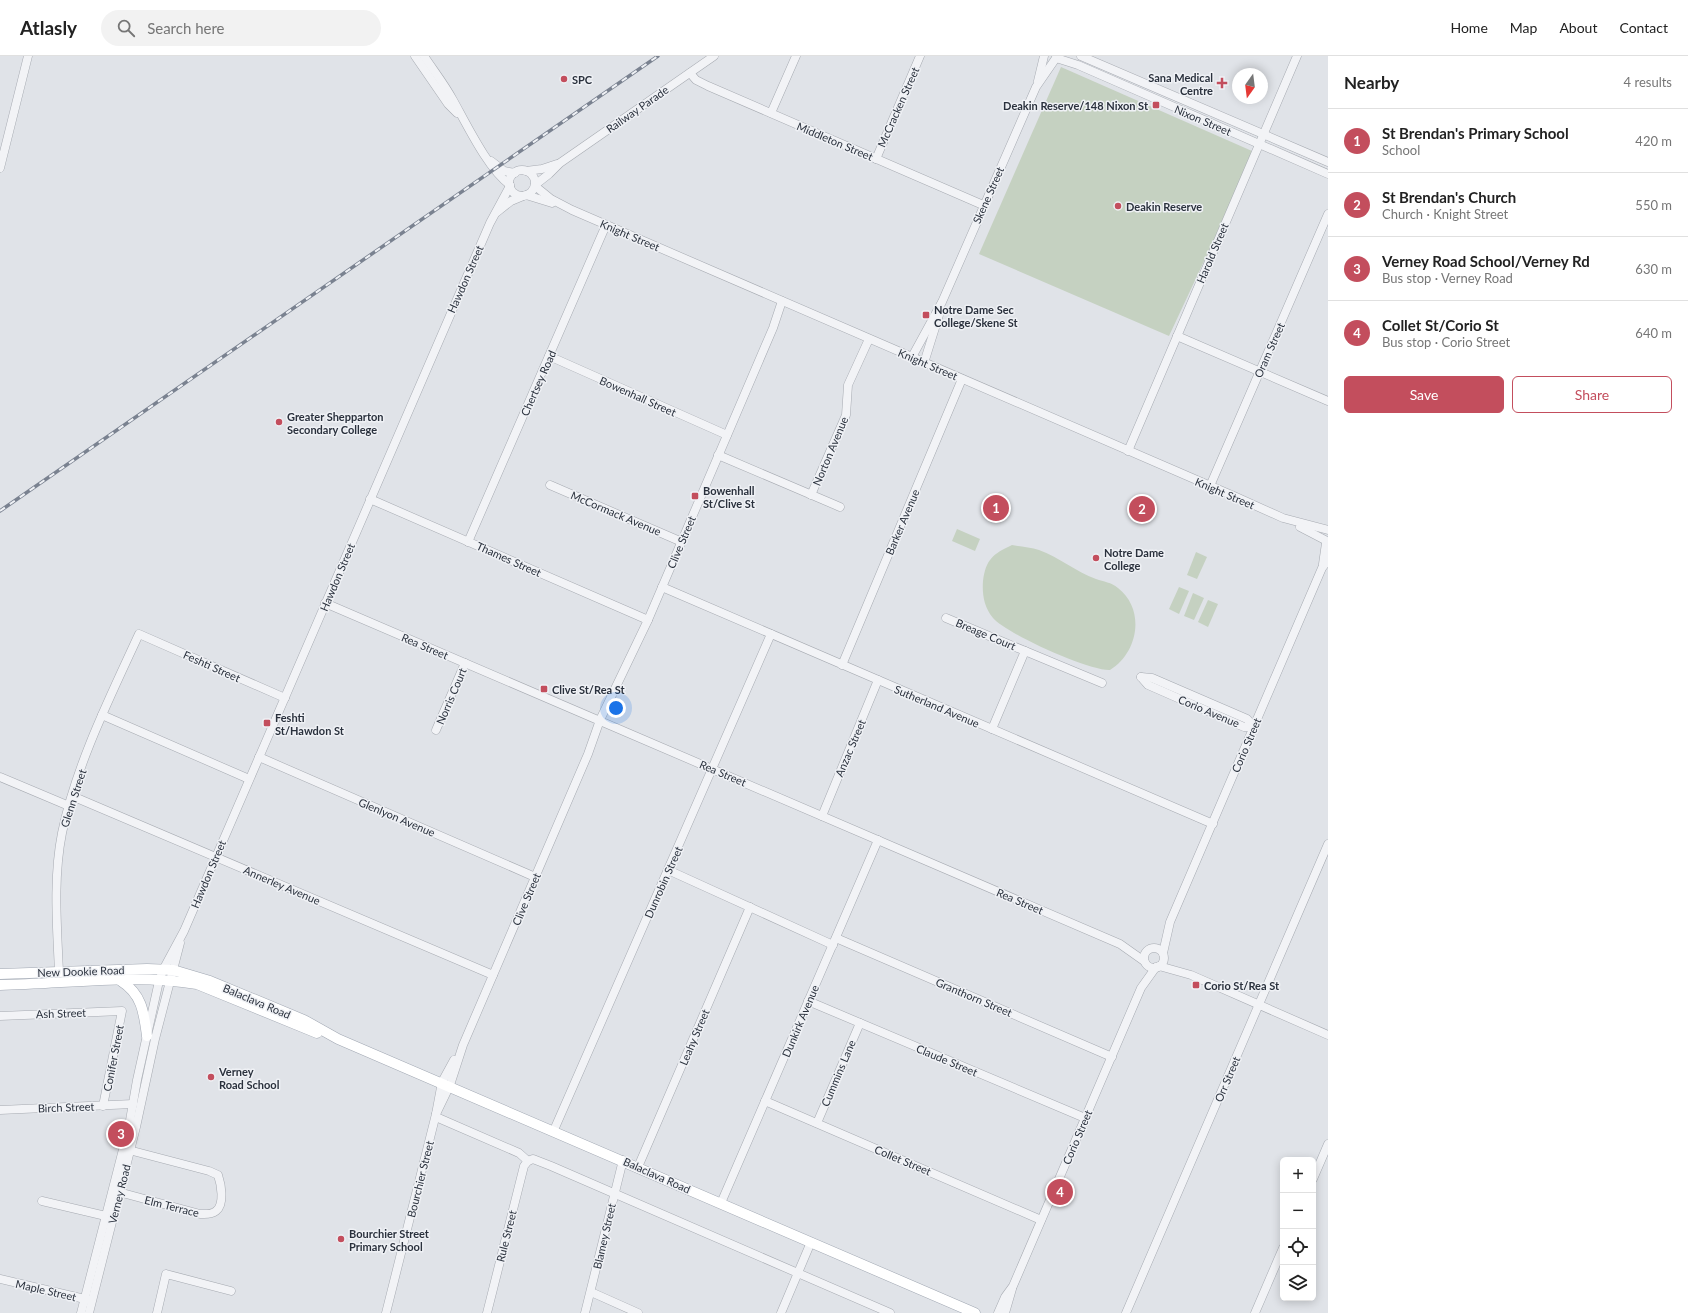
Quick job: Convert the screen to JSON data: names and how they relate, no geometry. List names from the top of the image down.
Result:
{
  "streets": {
    "main road": ["New Dookie Road", "Balaclava Road"],
    "street": [
      "McCracken Street",
      "Railway Parade",
      "Nixon Street",
      "Middleton Street",
      "Skene Street",
      "Knight Street",
      "Harold Street",
      "Hawdon Street",
      "Oram Street",
      "Chertsey Road",
      "Bowenhall Street",
      "Norton Avenue",
      "McCormack Avenue",
      "Barker Avenue",
      "Clive Street",
      "Thames Street",
      "Breage Court",
      "Rea Street",
      "Feshti Street",
      "Norris Court",
      "Sutherland Avenue",
      "Corio Avenue",
      "Corio Street",
      "Anzac Street",
      "Glenn Street",
      "Glenlyon Avenue",
      "Dunrobin Street",
      "Annerley Avenue",
      "Granthorn Street",
      "Ash Street",
      "Dunkirk Avenue",
      "Leahy Street",
      "Conifer Street",
      "Claude Street",
      "Cummins Lane",
      "Orr Street",
      "Birch Street",
      "Collet Street",
      "Bourchier Street",
      "Verney Road",
      "Elm Terrace",
      "Rule Street",
      "Blamey Street",
      "Maple Street"
    ]
  },
  "crossings": [
    ["McCracken Street", "Middleton Street"],
    ["Railway Parade", "Middleton Street"],
    ["Railway Parade", "Knight Street"],
    ["Railway Parade", "Hawdon Street"],
    ["Nixon Street", "Skene Street"],
    ["Nixon Street", "Harold Street"],
    ["Middleton Street", "Skene Street"],
    ["Skene Street", "Knight Street"],
    ["Knight Street", "Harold Street"],
    ["Knight Street", "Hawdon Street"],
    ["Knight Street", "Oram Street"],
    ["Knight Street", "Chertsey Road"],
    ["Knight Street", "Norton Avenue"],
    ["Knight Street", "Barker Avenue"],
    ["Knight Street", "Clive Street"],
    ["Knight Street", "Corio Street"],
    ["Hawdon Street", "Thames Street"],
    ["Hawdon Street", "Rea Street"],
    ["Hawdon Street", "Feshti Street"],
    ["Hawdon Street", "Glenlyon Avenue"],
    ["Hawdon Street", "Annerley Avenue"],
    ["Hawdon Street", "New Dookie Road"],
    ["Hawdon Street", "Balaclava Road"],
    ["Hawdon Street", "Verney Road"],
    ["Chertsey Road", "Bowenhall Street"],
    ["Chertsey Road", "Thames Street"],
    ["Bowenhall Street", "Clive Street"],
    ["McCormack Avenue", "Clive Street"],
    ["Barker Avenue", "Sutherland Avenue"],
    ["Clive Street", "Thames Street"],
    ["Clive Street", "Rea Street"],
    ["Clive Street", "Sutherland Avenue"],
    ["Clive Street", "Glenlyon Avenue"],
    ["Clive Street", "Annerley Avenue"],
    ["Clive Street", "Balaclava Road"],
    ["Clive Street", "Bourchier Street"],
    ["Breage Court", "Sutherland Avenue"],
    ["Rea Street", "Norris Court"],
    ["Rea Street", "Corio Street"],
    ["Rea Street", "Anzac Street"],
    ["Rea Street", "Dunrobin Street"],
    ["Rea Street", "Dunkirk Avenue"],
    ["Feshti Street", "Glenn Street"],
    ["Sutherland Avenue", "Corio Street"],
    ["Sutherland Avenue", "Anzac Street"],
    ["Sutherland Avenue", "Dunrobin Street"],
    ["Corio Avenue", "Corio Street"],
    ["Corio Street", "Granthorn Street"],
    ["Corio Street", "Claude Street"],
    ["Corio Street", "Collet Street"],
    ["Glenn Street", "Annerley Avenue"],
    ["Glenn Street", "New Dookie Road"],
    ["Dunrobin Street", "Granthorn Street"],
    ["Dunrobin Street", "Balaclava Road"],
    ["New Dookie Road", "Balaclava Road"],
    ["New Dookie Road", "Verney Road"],
    ["Granthorn Street", "Dunkirk Avenue"],
    ["Granthorn Street", "Leahy Street"],
    ["Balaclava Road", "Dunkirk Avenue"],
    ["Balaclava Road", "Leahy Street"],
    ["Balaclava Road", "Bourchier Street"],
    ["Balaclava Road", "Verney Road"],
    ["Balaclava Road", "Blamey Street"],
    ["Ash Street", "Conifer Street"],
    ["Dunkirk Avenue", "Claude Street"],
    ["Dunkirk Avenue", "Collet Street"],
    ["Conifer Street", "Birch Street"],
    ["Claude Street", "Cummins Lane"],
    ["Cummins Lane", "Collet Street"],
    ["Birch Street", "Verney Road"],
    ["Verney Road", "Elm Terrace"],
    ["Verney Road", "Maple Street"]
  ],
  "places": {
    "other": [
      "SPC",
      "Deakin Reserve",
      "Greater Shepparton Secondary College",
      "Notre Dame College",
      "Verney Road School",
      "Bourchier Street Primary School"
    ],
    "health": ["Sana Medical Centre"],
    "transit": [
      "Deakin Reserve/148 Nixon St",
      "Notre Dame Sec College/Skene St",
      "Bowenhall St/Clive St",
      "Clive St/Rea St",
      "Feshti St/Hawdon St",
      "Corio St/Rea St"
    ]
  },
  "north": "bottom",
  "page": {
    "header": "Atlasly",
    "search": "Search here",
    "nav": [
      "Home",
      "Map",
      "About",
      "Contact"
    ],
    "heading": ["Nearby", "4 results"],
    "list": [
      {
        "mark": "1",
        "name": "St Brendan's Primary School",
        "note": "School",
        "value": "420 m"
      },
      {
        "mark": "2",
        "name": "St Brendan's Church",
        "note": "Church · Knight Street",
        "value": "550 m"
      },
      {
        "mark": "3",
        "name": "Verney Road School/Verney Rd",
        "note": "Bus stop · Verney Road",
        "value": "630 m"
      },
      {
        "mark": "4",
        "name": "Collet St/Corio St",
        "note": "Bus stop · Corio Street",
        "value": "640 m"
      }
    ],
    "buttons": ["Save", "Share"],
    "pins": [
      "1",
      "2",
      "3",
      "4"
    ],
    "map_buttons": ["+", "−"]
  }
}
